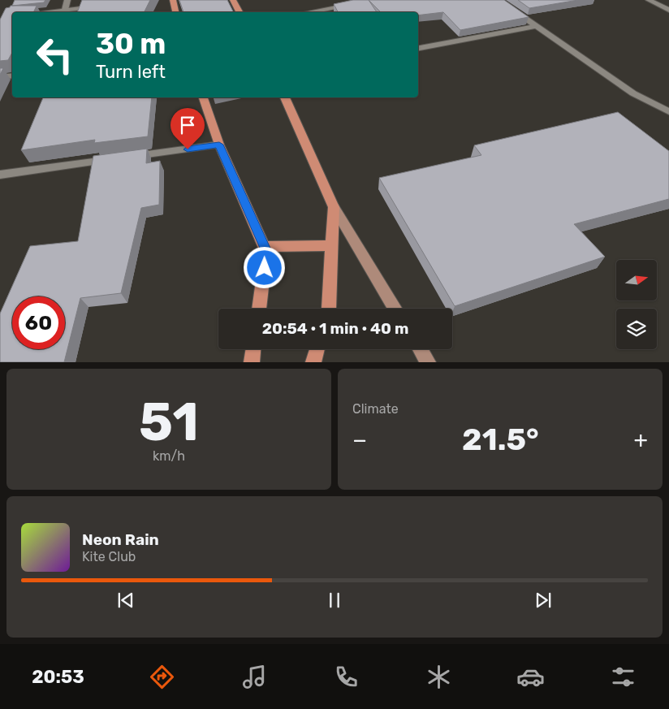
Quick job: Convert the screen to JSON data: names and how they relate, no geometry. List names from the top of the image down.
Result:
{
  "north": "right",
  "page": {
    "turn": ["30 m", "Turn left"],
    "limit": "60",
    "trip": "20:54 · 1 min · 40 m",
    "tile": [
      ["51", "km/h"],
      "Climate"
    ],
    "heat": ["−", "21.5°", "+"],
    "song": ["Neon Rain", "Kite Club"],
    "tabs": "20:53"
  }
}
